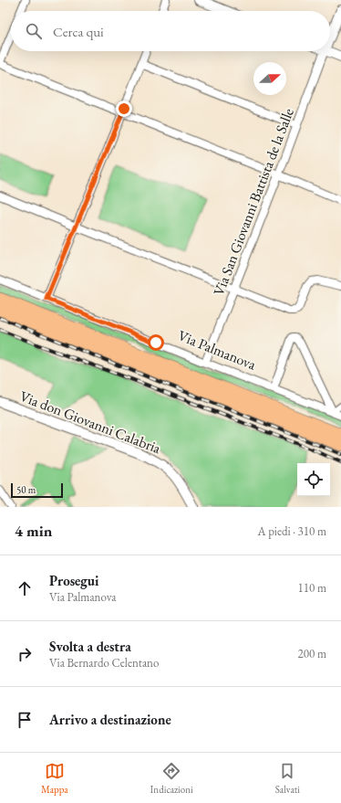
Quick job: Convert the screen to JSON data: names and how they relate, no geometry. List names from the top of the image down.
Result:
{
  "streets": {
    "street": ["Via San Giovanni Battista de la Salle", "Via Palmanova", "Via don Giovanni Calabria"]
  },
  "crossings": [
    ["Via San Giovanni Battista de la Salle", "Via Palmanova"]
  ],
  "scale_bar": "50 m",
  "north": "right",
  "page": {
    "search": "Cerca qui",
    "scale": "50 m",
    "heading": ["4 min", "A piedi · 310 m"],
    "list": [
      ["Prosegui", "Via Palmanova", "110 m"],
      ["Svolta a destra", "Via Bernardo Celentano", "200 m"],
      "Arrivo a destinazione"
    ],
    "nav": ["Mappa", "Indicazioni", "Salvati"]
  }
}
